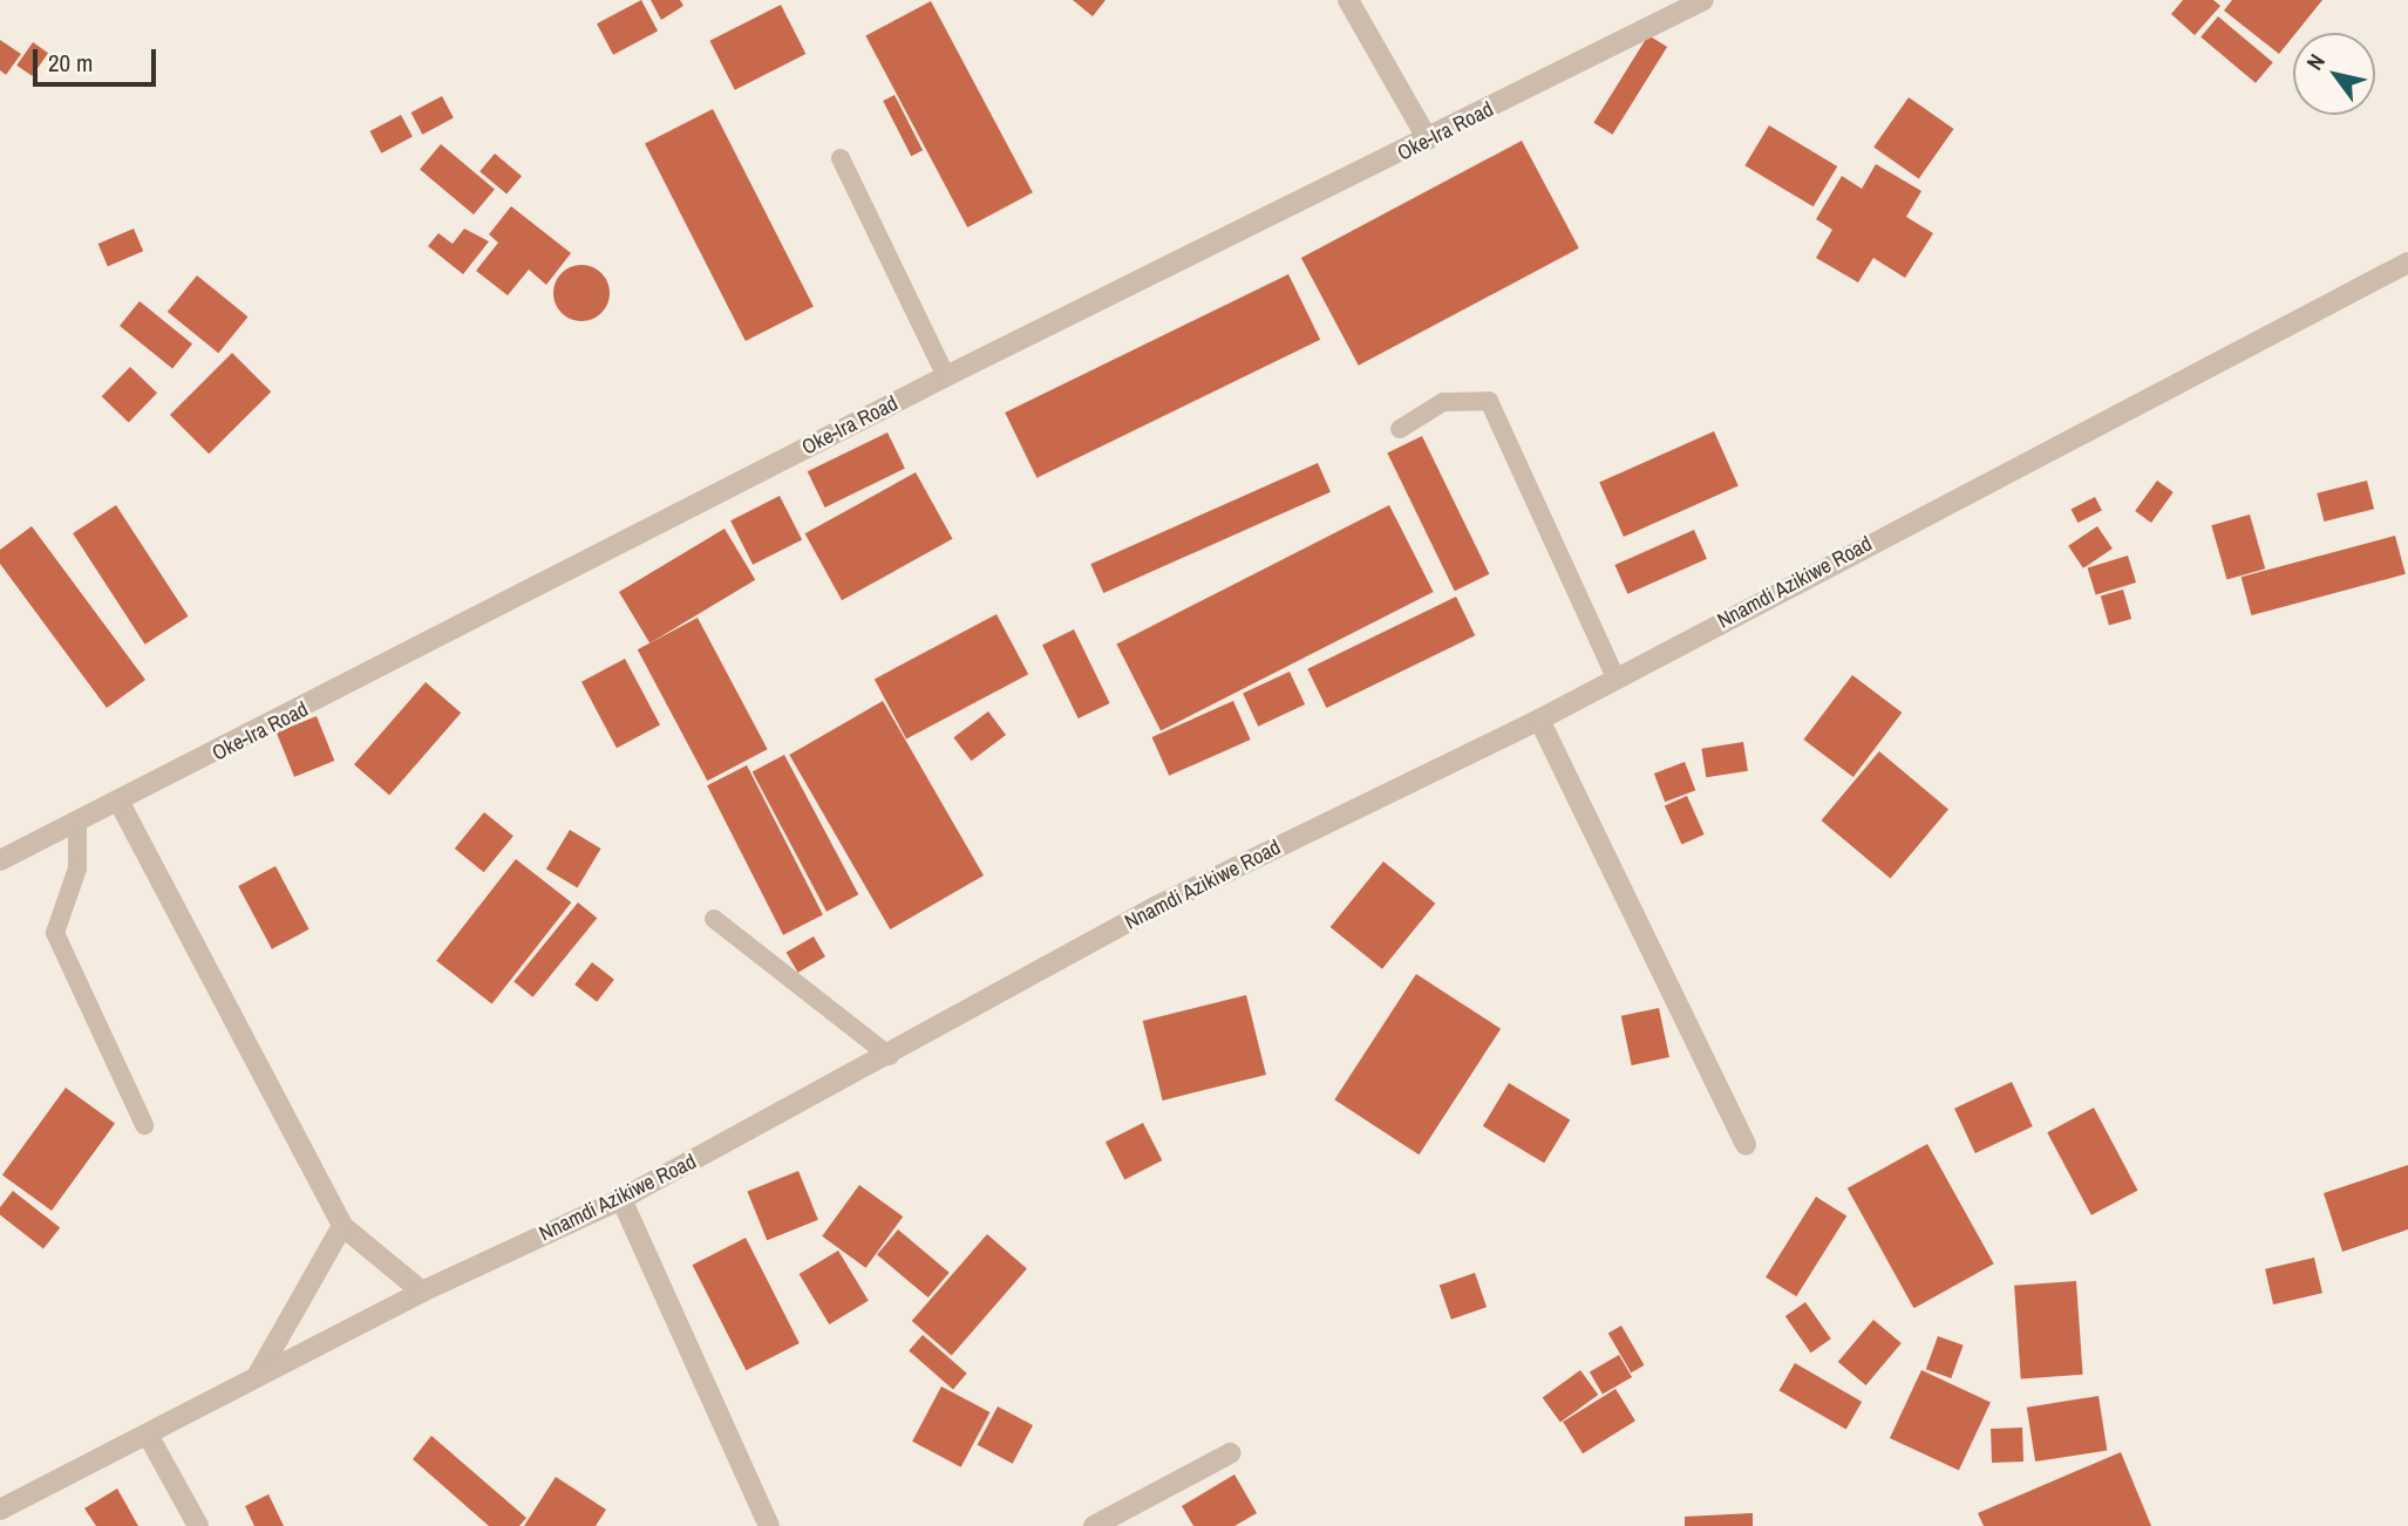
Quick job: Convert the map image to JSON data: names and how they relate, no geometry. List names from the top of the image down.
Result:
{
  "streets": {
    "street": ["Oke-Ira Road", "Nnamdi Azikiwe Road"]
  },
  "scale_bar": "20 m",
  "north": "top left"
}
